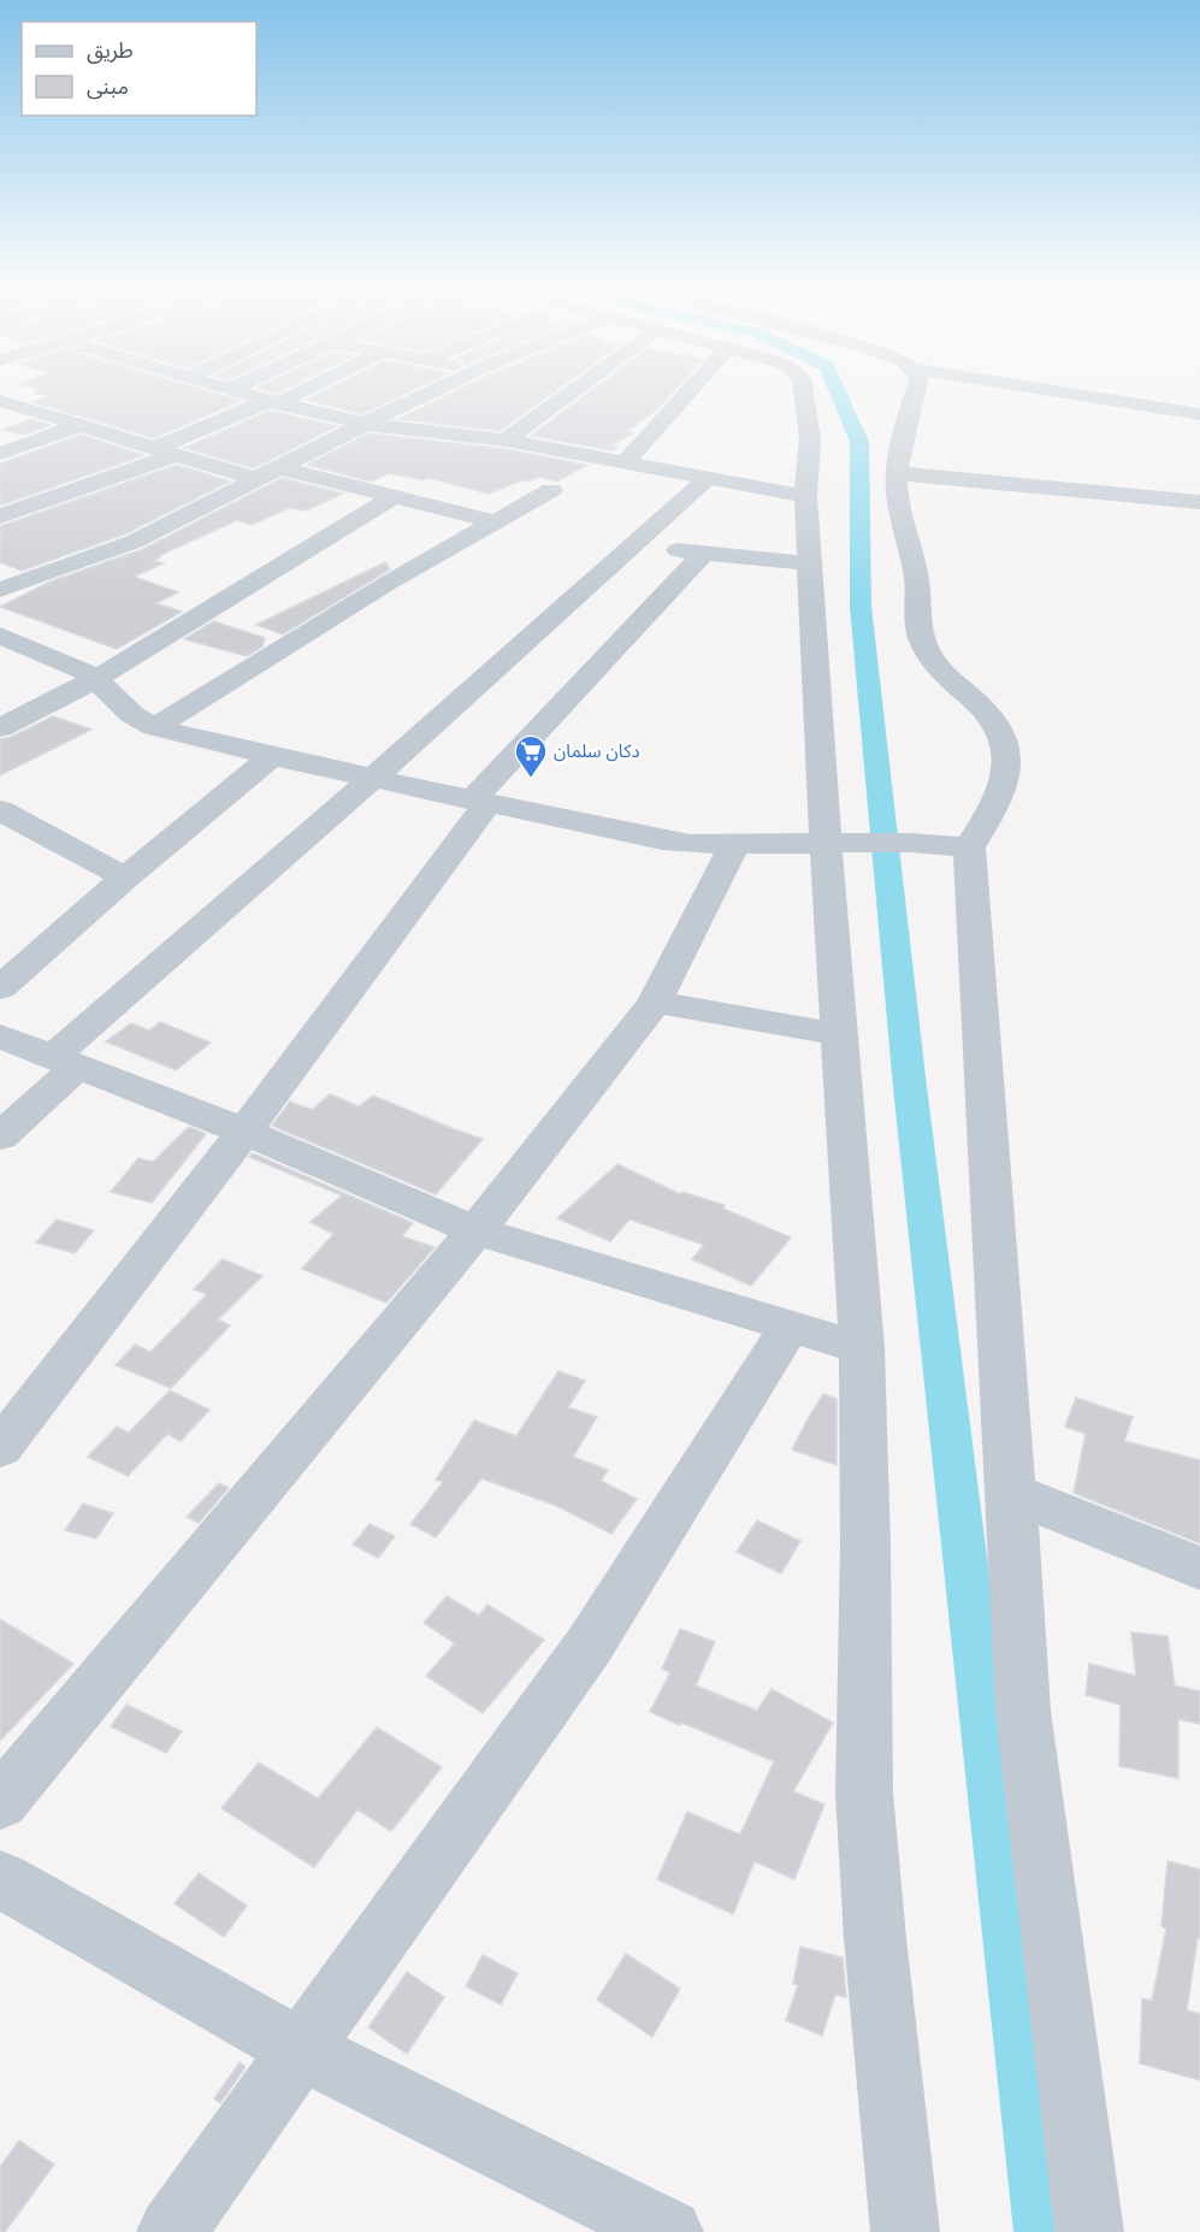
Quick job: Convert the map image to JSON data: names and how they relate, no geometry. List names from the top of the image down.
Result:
{
  "places": {
    "supermarket": ["دكان سلمان"]
  },
  "legend": ["طريق", "مبنى"]
}
